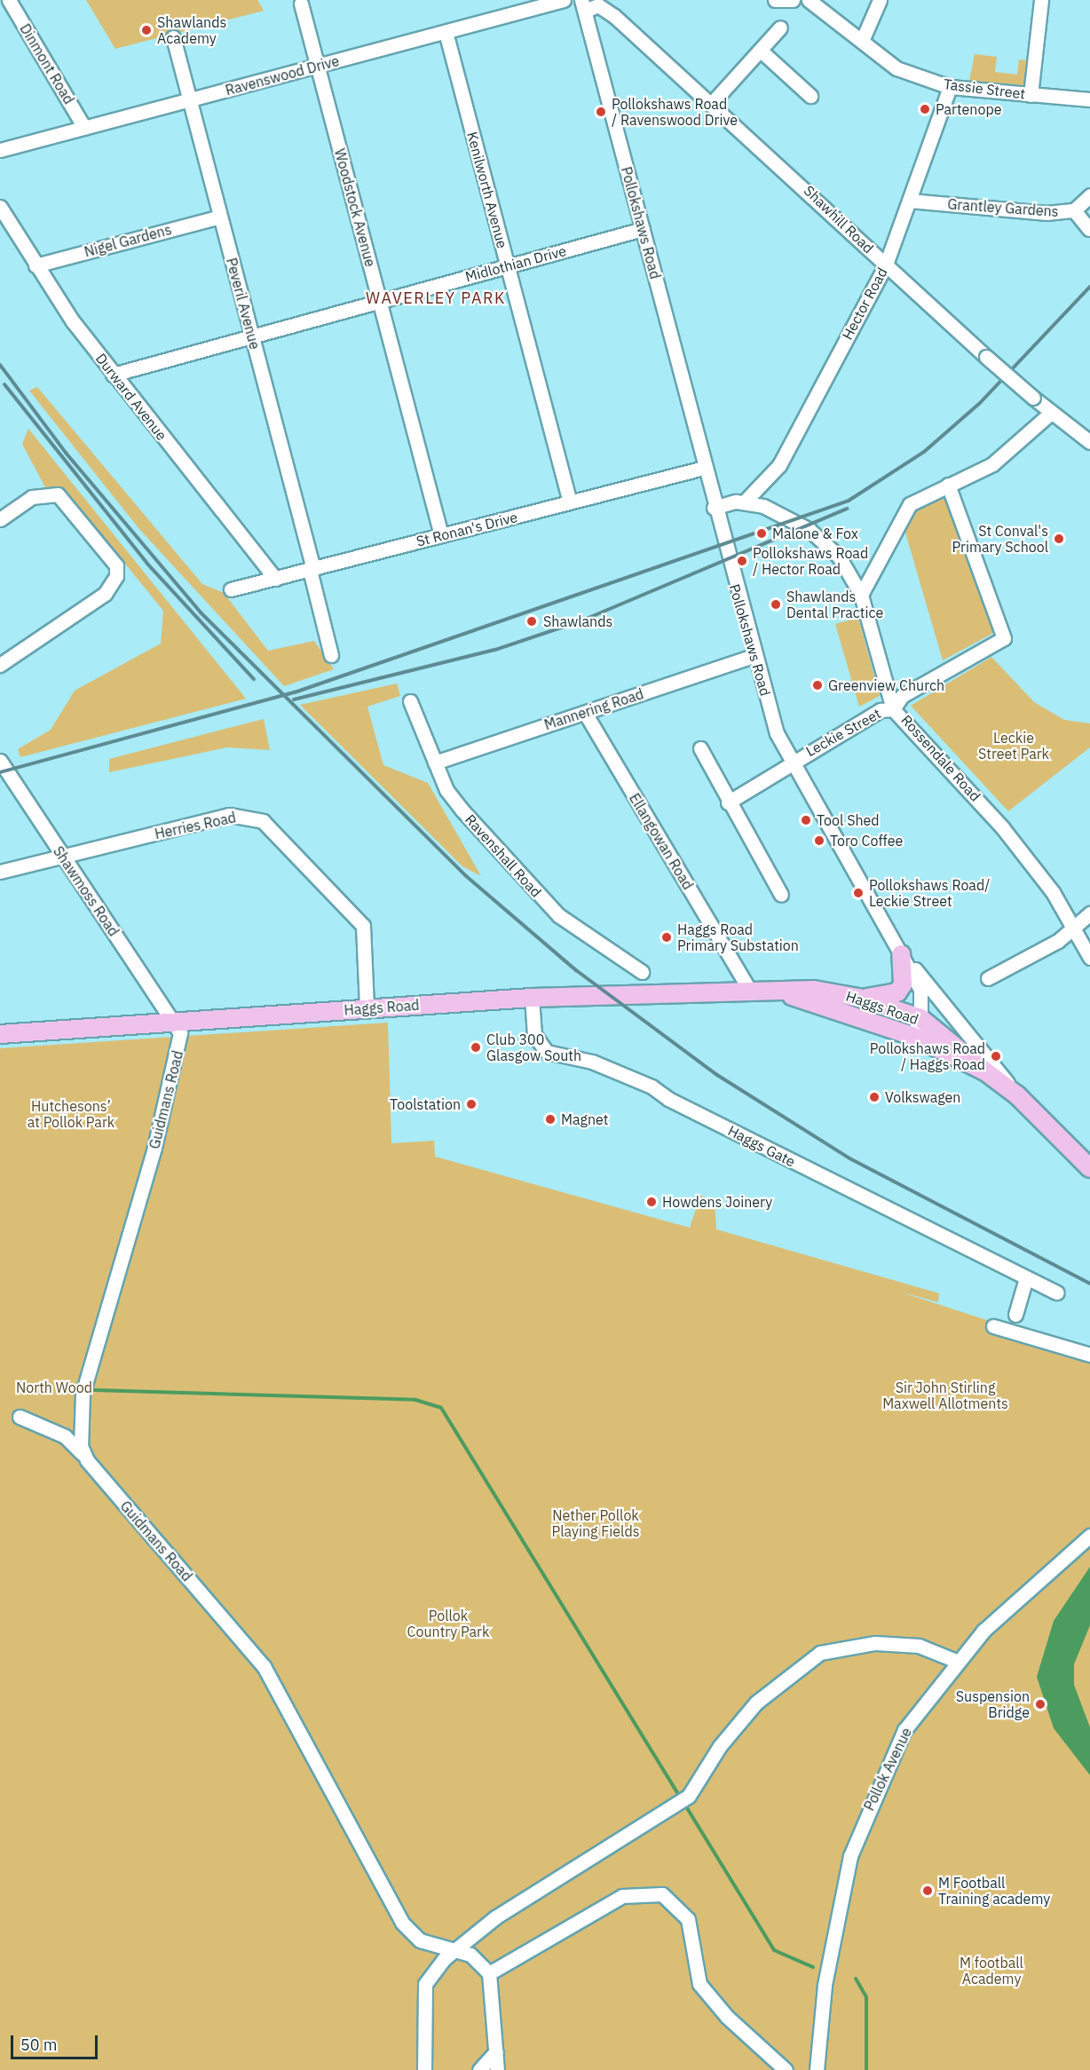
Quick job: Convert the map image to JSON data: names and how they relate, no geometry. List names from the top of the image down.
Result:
{
  "streets": {
    "main road": ["Haggs Road"],
    "street": [
      "Dinmont Road",
      "Ravenswood Drive",
      "Tassie Street",
      "Kenilworth Avenue",
      "Woodstock Avenue",
      "Grantley Gardens",
      "Shawhill Road",
      "Pollokshaws Road",
      "Nigel Gardens",
      "Midlothian Drive",
      "Peveril Avenue",
      "Hector Road",
      "Durward Avenue",
      "St Ronan's Drive",
      "Mannering Road",
      "Leckie Street",
      "Rossendale Road",
      "Herries Road",
      "Ellangowan Road",
      "Ravenshall Road",
      "Shawmoss Road",
      "Guidmans Road",
      "Haggs Gate",
      "Pollok Avenue"
    ]
  },
  "crossings": [
    ["Dinmont Road", "Ravenswood Drive"],
    ["Ravenswood Drive", "Kenilworth Avenue"],
    ["Ravenswood Drive", "Woodstock Avenue"],
    ["Ravenswood Drive", "Peveril Avenue"],
    ["Tassie Street", "Hector Road"],
    ["Kenilworth Avenue", "Midlothian Drive"],
    ["Kenilworth Avenue", "St Ronan's Drive"],
    ["Woodstock Avenue", "Midlothian Drive"],
    ["Woodstock Avenue", "St Ronan's Drive"],
    ["Grantley Gardens", "Hector Road"],
    ["Shawhill Road", "Pollokshaws Road"],
    ["Shawhill Road", "Hector Road"],
    ["Pollokshaws Road", "Midlothian Drive"],
    ["Pollokshaws Road", "St Ronan's Drive"],
    ["Pollokshaws Road", "Mannering Road"],
    ["Pollokshaws Road", "Leckie Street"],
    ["Pollokshaws Road", "Rossendale Road"],
    ["Pollokshaws Road", "Haggs Road"],
    ["Nigel Gardens", "Peveril Avenue"],
    ["Nigel Gardens", "Durward Avenue"],
    ["Midlothian Drive", "Peveril Avenue"],
    ["Midlothian Drive", "Durward Avenue"],
    ["Peveril Avenue", "St Ronan's Drive"],
    ["Hector Road", "Rossendale Road"],
    ["Durward Avenue", "St Ronan's Drive"],
    ["Mannering Road", "Ellangowan Road"],
    ["Mannering Road", "Ravenshall Road"],
    ["Leckie Street", "Rossendale Road"],
    ["Herries Road", "Shawmoss Road"],
    ["Herries Road", "Haggs Road"],
    ["Ellangowan Road", "Haggs Road"],
    ["Shawmoss Road", "Haggs Road"],
    ["Shawmoss Road", "Guidmans Road"],
    ["Haggs Road", "Guidmans Road"],
    ["Haggs Road", "Haggs Gate"]
  ],
  "districts": ["WAVERLEY PARK"],
  "parks": [
    "Leckie Street Park",
    "Hutchesons’ at Pollok Park",
    "North Wood",
    "Sir John Stirling Maxwell Allotments",
    "Nether Pollok Playing Fields",
    "Pollok Country Park",
    "M football Academy"
  ],
  "places": [
    "Shawlands Academy",
    "Partenope",
    "Pollokshaws Road / Ravenswood Drive",
    "Malone & Fox",
    "St Conval's Primary School",
    "Pollokshaws Road / Hector Road",
    "Shawlands Dental Practice",
    "Shawlands",
    "Greenview Church",
    "Tool Shed",
    "Toro Coffee",
    "Pollokshaws Road/ Leckie Street",
    "Haggs Road Primary Substation",
    "Club 300 Glasgow South",
    "Pollokshaws Road / Haggs Road",
    "Volkswagen",
    "Toolstation",
    "Magnet",
    "Howdens Joinery",
    "Suspension Bridge",
    "M Football Training academy"
  ],
  "scale_bar": "50 m"
}
